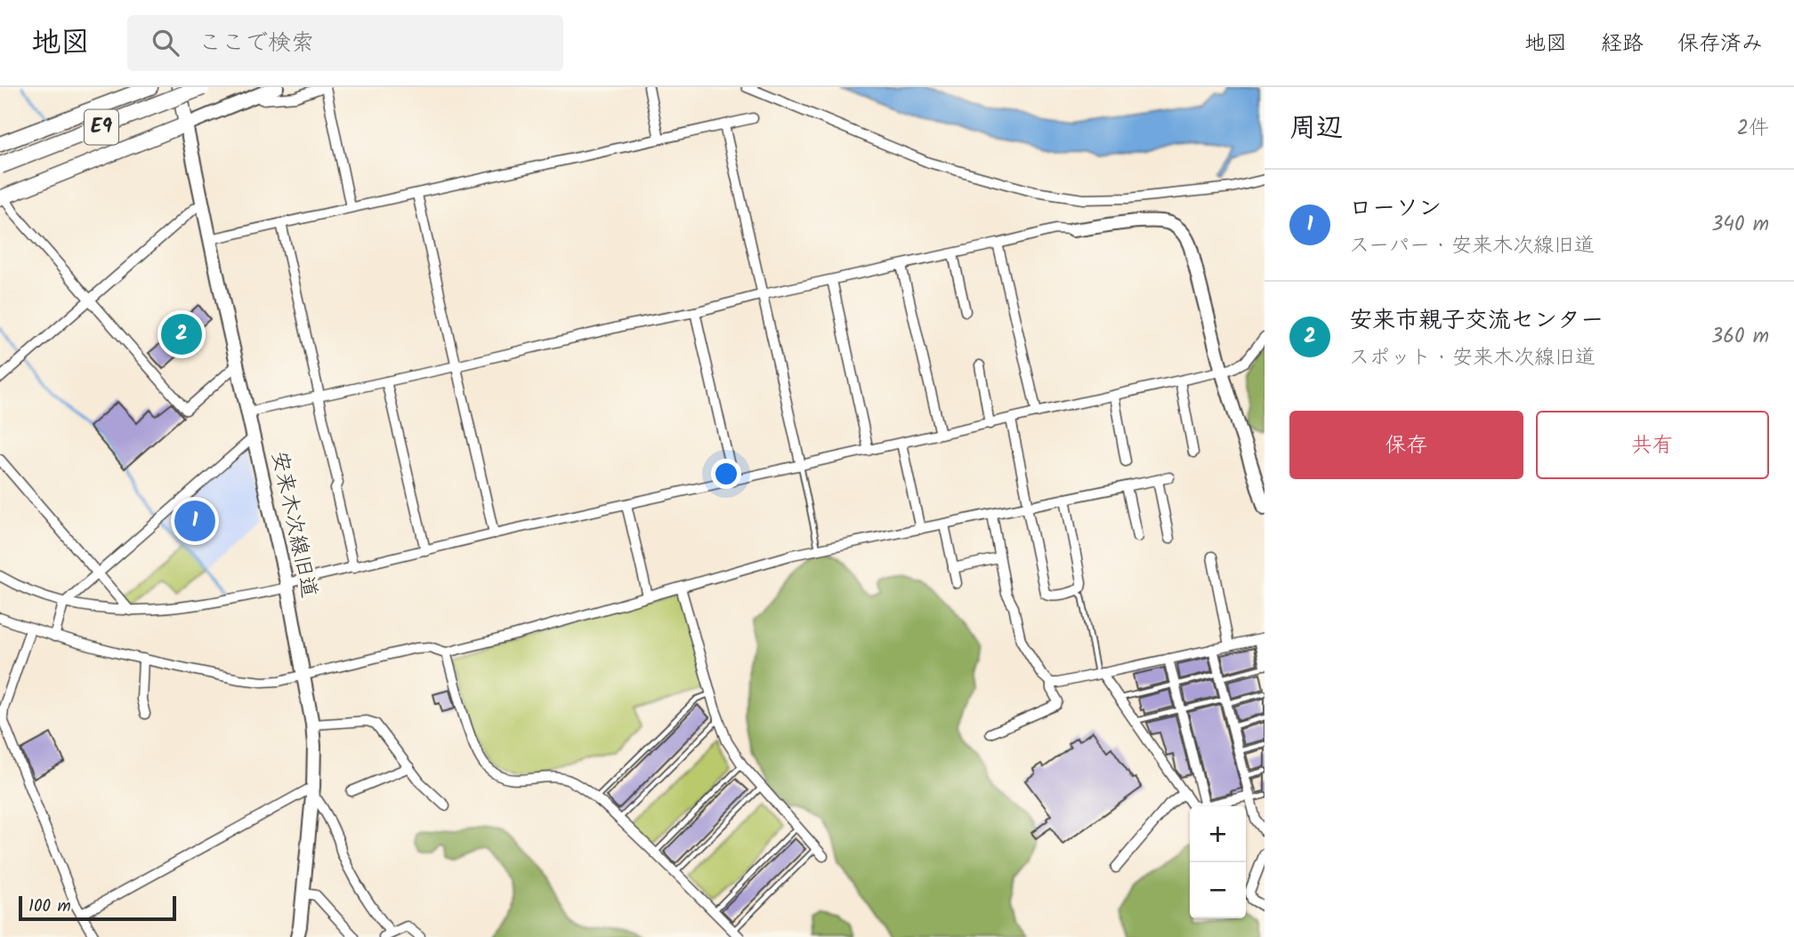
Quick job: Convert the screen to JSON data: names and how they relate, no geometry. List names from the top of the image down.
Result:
{
  "streets": {
    "highway": ["E9"],
    "street": ["安来木次線旧道"]
  },
  "scale_bar": "100 m",
  "page": {
    "header": "地図",
    "search": "ここで検索",
    "nav": ["地図", "経路", "保存済み"],
    "heading": ["周辺", "2件"],
    "list": [
      {
        "mark": "1",
        "name": "ローソン",
        "note": "スーパー · 安来木次線旧道",
        "value": "340 m"
      },
      {
        "mark": "2",
        "name": "安来市親子交流センター",
        "note": "スポット · 安来木次線旧道",
        "value": "360 m"
      }
    ],
    "pins": ["2", "1"],
    "buttons": ["保存", "共有"],
    "map_buttons": ["+", "−"],
    "scale": "100 m"
  }
}
